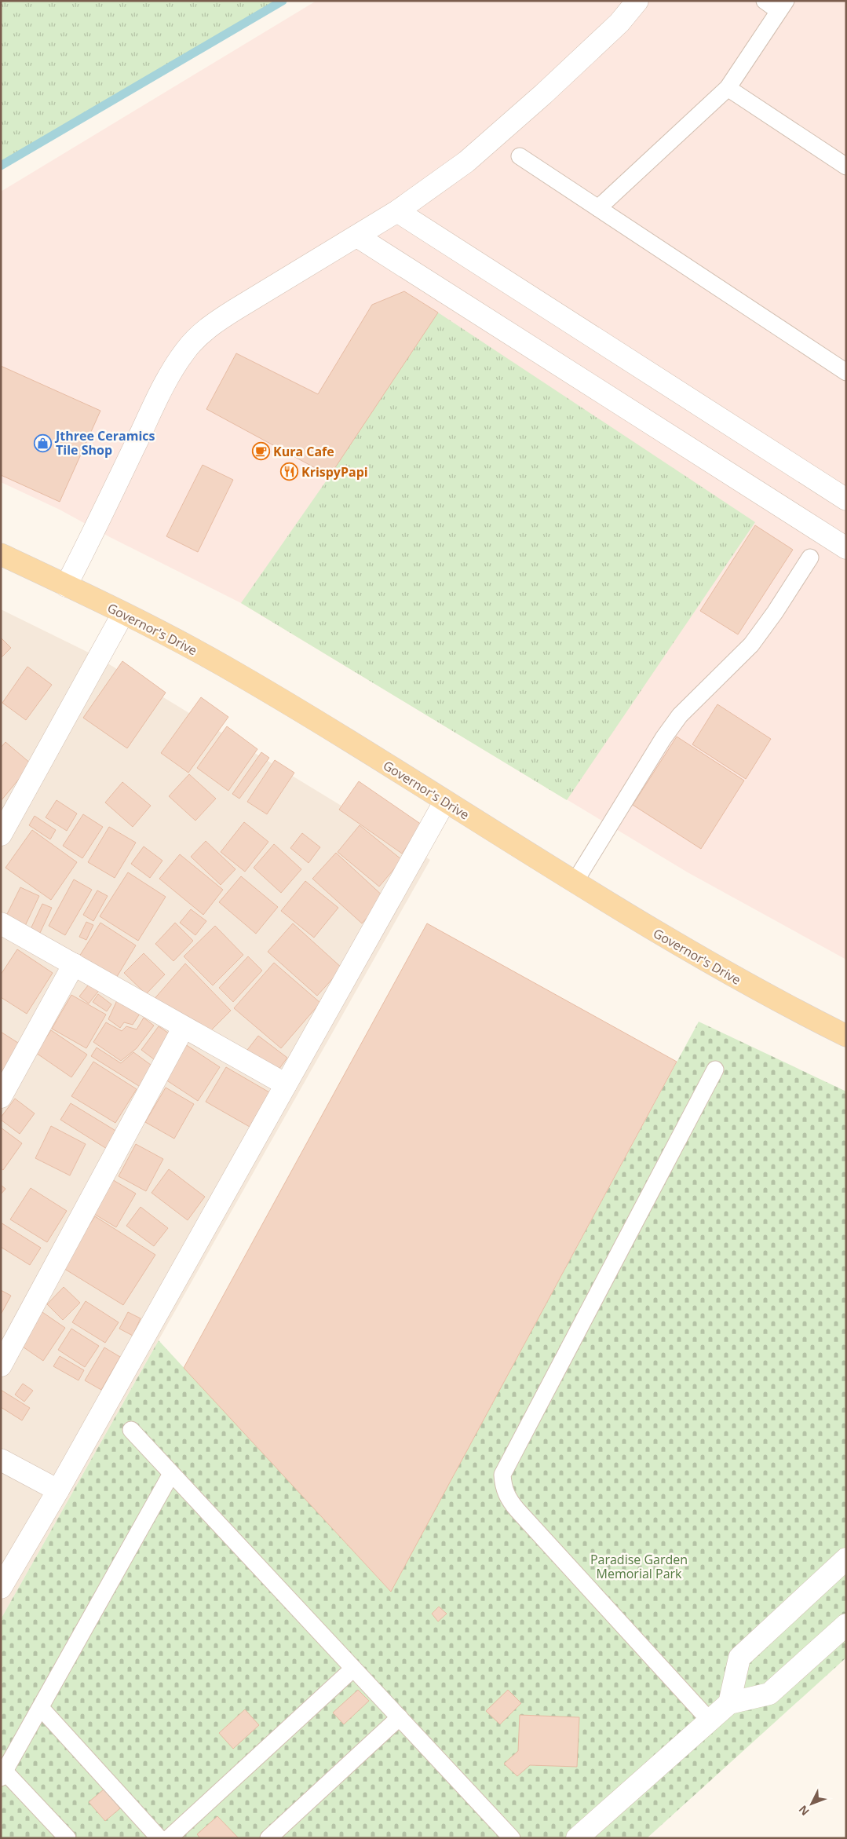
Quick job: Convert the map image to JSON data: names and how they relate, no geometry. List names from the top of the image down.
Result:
{
  "streets": {
    "main road": ["Governor's Drive"]
  },
  "parks": ["Paradise Garden Memorial Park"],
  "places": {
    "shop": ["Jthree Ceramics Tile Shop"],
    "cafe": ["Kura Cafe"],
    "restaurant": ["KrispyPapi"]
  },
  "north": "bottom left"
}
